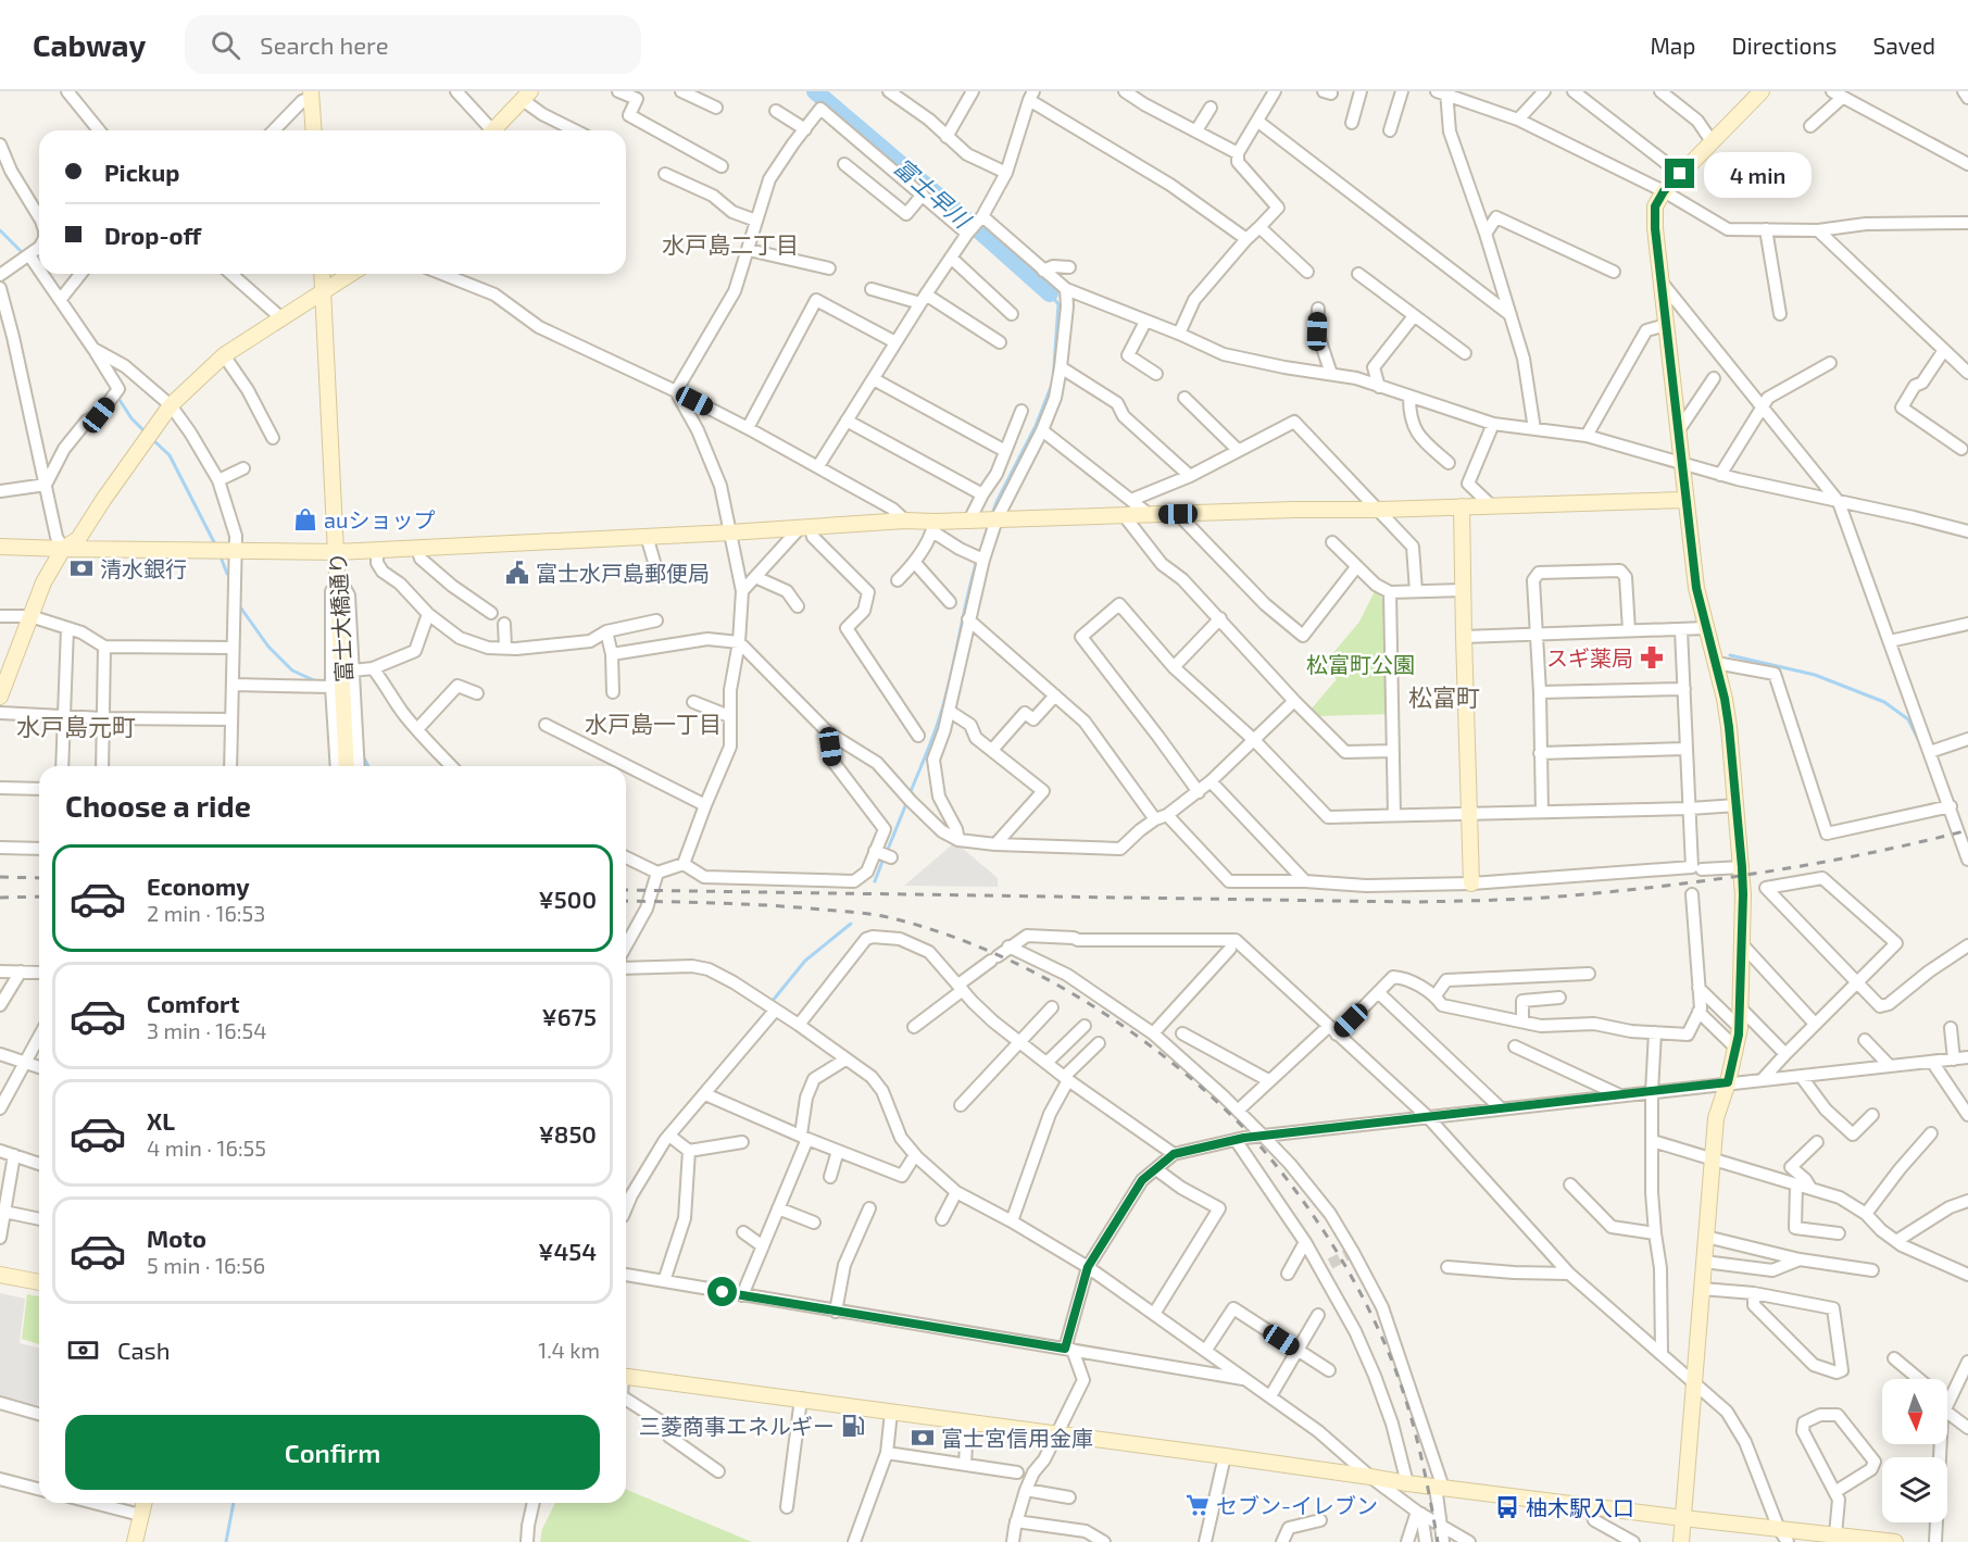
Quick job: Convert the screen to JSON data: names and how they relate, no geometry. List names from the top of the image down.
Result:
{
  "streets": {
    "street": ["富士大橋通り"]
  },
  "districts": [
    "水戸島二丁目",
    "松富町",
    "水戸島一丁目",
    "水戸島元町"
  ],
  "water": ["富士早川"],
  "parks": ["松富町公園"],
  "places": {
    "shop": ["auショップ"],
    "bank": ["清水銀行", "富士宮信用金庫"],
    "public building": ["富士水戸島郵便局"],
    "pharmacy": ["スギ薬局"],
    "fuel station": ["三菱商事エネルギー"],
    "supermarket": ["セブン-イレブン"],
    "bus stop": ["柚木駅入口"]
  },
  "north": "bottom",
  "page": {
    "header": "Cabway",
    "search": "Search here",
    "nav": ["Map", "Directions", "Saved"],
    "banner": ["Pickup", "Drop-off"],
    "bubble": "4 min",
    "heading": "Choose a ride",
    "list": [
      {
        "name": "Economy",
        "note": "2 min · 16:53",
        "value": "¥500"
      },
      {
        "name": "Comfort",
        "note": "3 min · 16:54",
        "value": "¥675"
      },
      {
        "name": "XL",
        "note": "4 min · 16:55",
        "value": "¥850"
      },
      {
        "name": "Moto",
        "note": "5 min · 16:56",
        "value": "¥454"
      }
    ],
    "pay": ["Cash", "1.4 km"],
    "buttons": "Confirm"
  }
}
